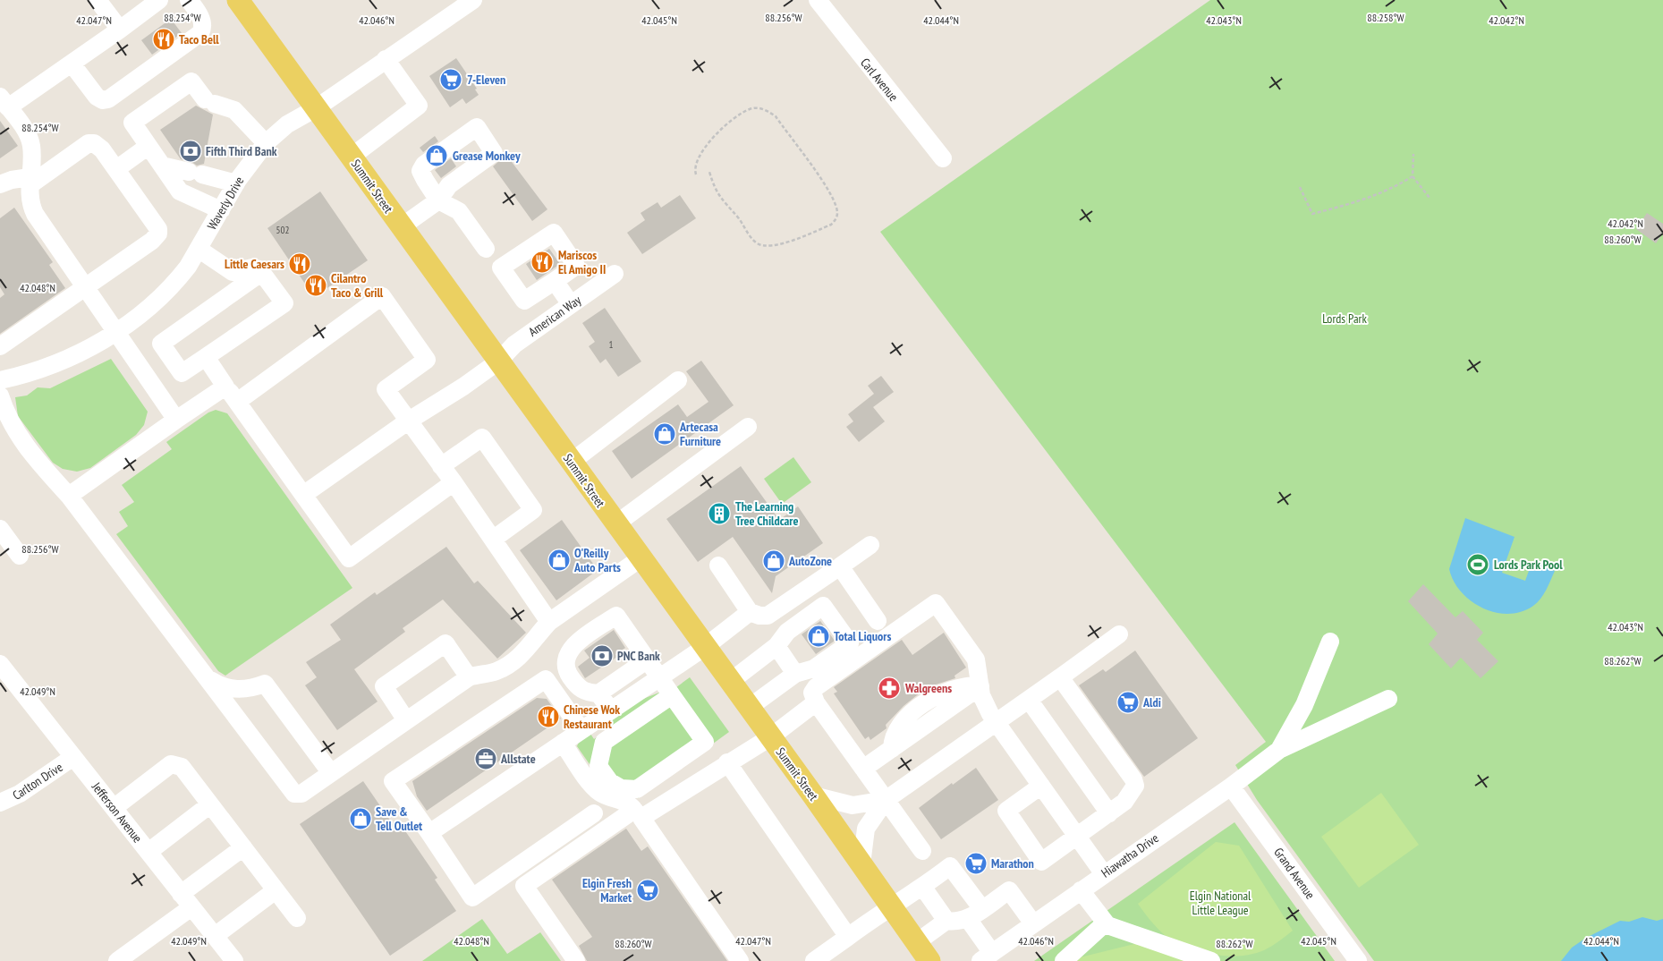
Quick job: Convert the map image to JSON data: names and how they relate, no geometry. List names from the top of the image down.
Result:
{
  "streets": {
    "main road": ["Summit Street"],
    "street": [
      "Carl Avenue",
      "Waverly Drive",
      "American Way",
      "Carlton Drive",
      "Jefferson Avenue",
      "Hiawatha Drive",
      "Grand Avenue"
    ]
  },
  "crossings": [
    ["Summit Street", "Waverly Drive"],
    ["Summit Street", "American Way"],
    ["Carlton Drive", "Jefferson Avenue"],
    ["Hiawatha Drive", "Grand Avenue"]
  ],
  "parks": ["Lords Park", "Elgin National Little League"],
  "places": {
    "restaurant": [
      "Taco Bell",
      "Mariscos El Amigo II",
      "Little Caesars",
      "Cilantro Taco & Grill",
      "Chinese Wok Restaurant"
    ],
    "supermarket": [
      "7-Eleven",
      "Aldi",
      "Marathon",
      "Elgin Fresh Market"
    ],
    "bank": ["Fifth Third Bank", "PNC Bank"],
    "shop": [
      "Grease Monkey",
      "Artecasa Furniture",
      "O'Reilly Auto Parts",
      "AutoZone",
      "Total Liquors",
      "Save & Tell Outlet"
    ],
    "building": ["The Learning Tree Childcare"],
    "sports": ["Lords Park Pool"],
    "pharmacy": ["Walgreens"],
    "office": ["Allstate"]
  },
  "house_numbers": ["502", "1"],
  "coordinates": [
    "88.254°W",
    "88.256°W",
    "88.258°W",
    "42.047°N",
    "42.046°N",
    "42.045°N",
    "42.044°N",
    "42.042°N",
    "42.043°N",
    "88.260°W",
    "42.048°N",
    "88.262°W",
    "42.049°N"
  ]
}
